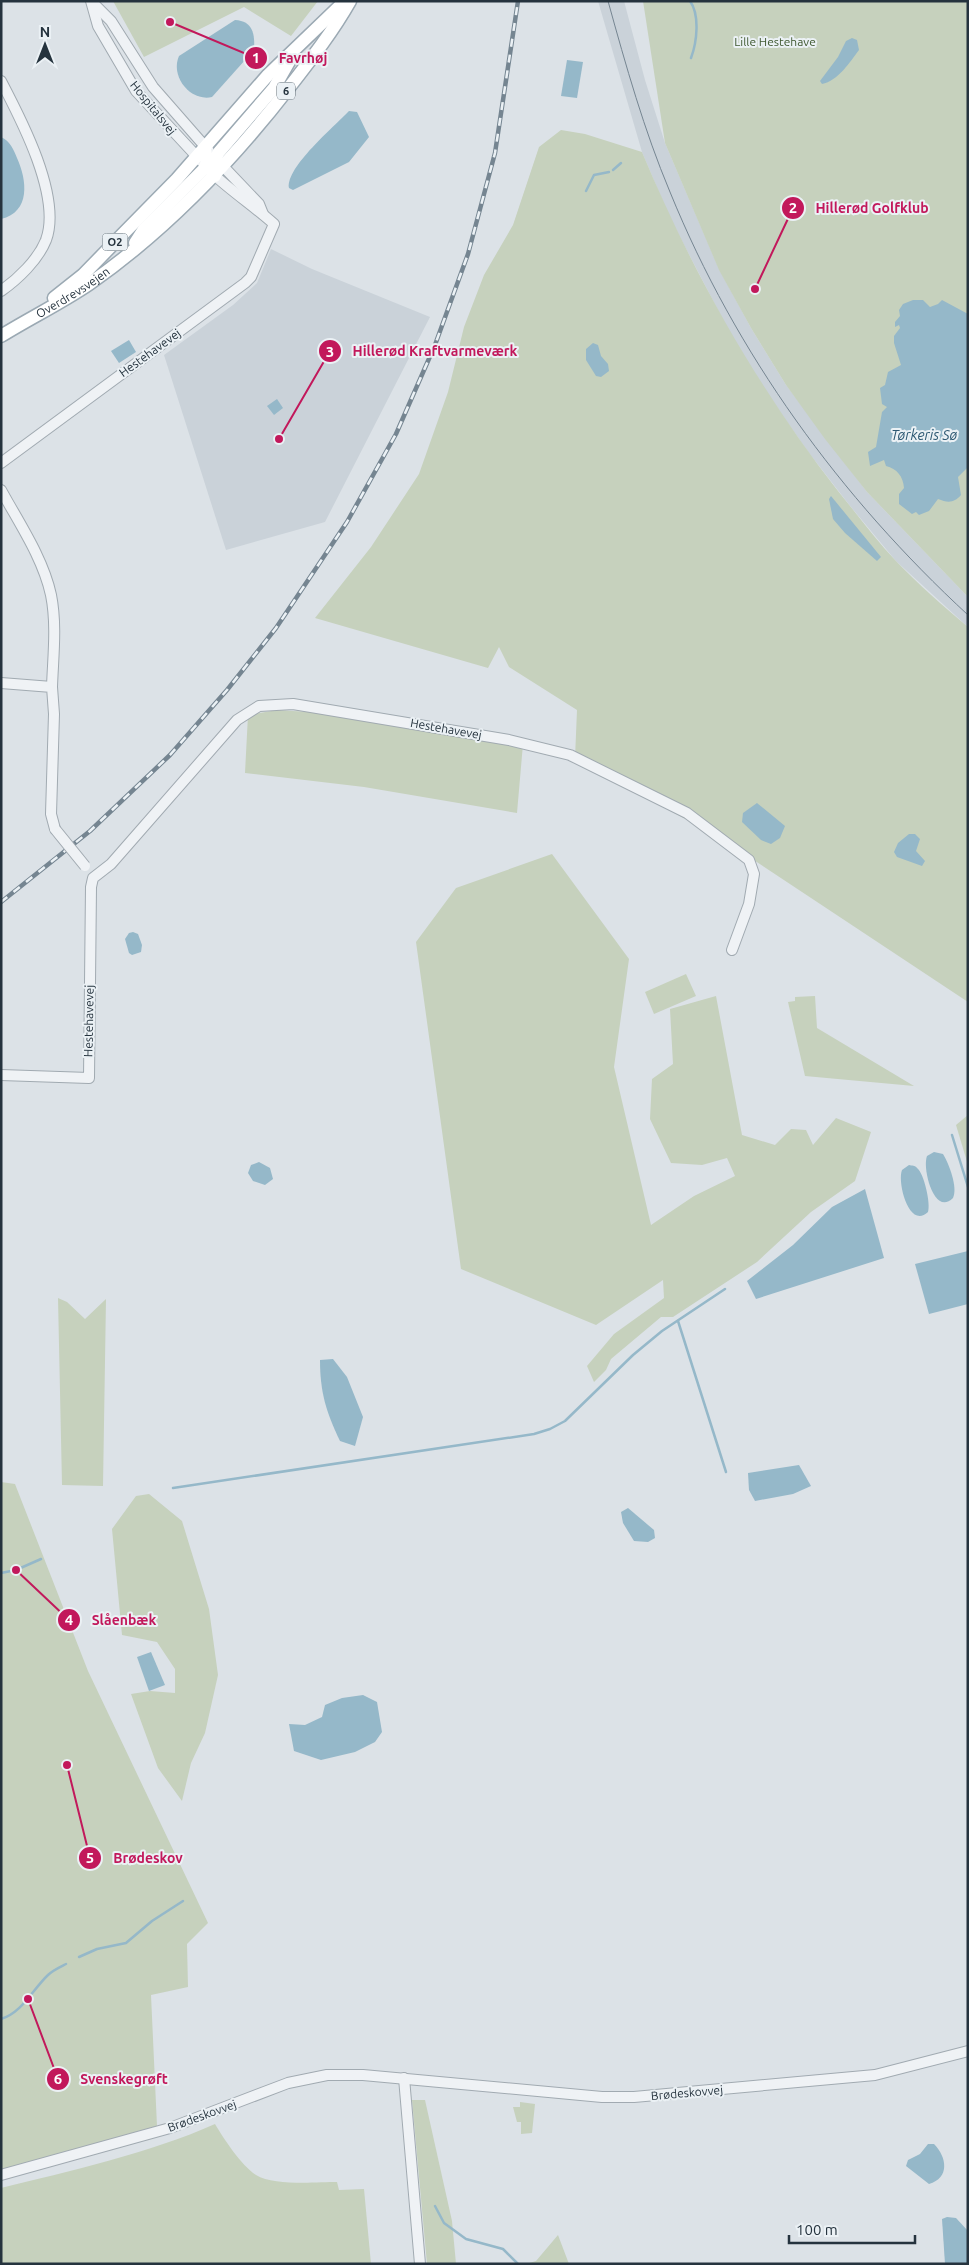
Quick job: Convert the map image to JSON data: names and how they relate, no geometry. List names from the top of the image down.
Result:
{
  "streets": {
    "main road": ["6", "O2", "Overdrevsvejen"],
    "street": ["Hospitalsvej", "Hestehavevej", "Brødeskovvej"]
  },
  "crossings": [
    ["6", "Overdrevsvejen"],
    ["6", "Hestehavevej"],
    ["Hospitalsvej", "Overdrevsvejen"],
    ["Overdrevsvejen", "Hestehavevej"]
  ],
  "water": ["Tørkeris Sø"],
  "parks": ["Lille Hestehave"],
  "places": [
    "Favrhøj",
    "Hillerød Golfklub",
    "Hillerød Kraftvarmeværk",
    "Slåenbæk",
    "Brødeskov",
    "Svenskegrøft"
  ],
  "scale_bar": "100 m",
  "north": "top"
}
